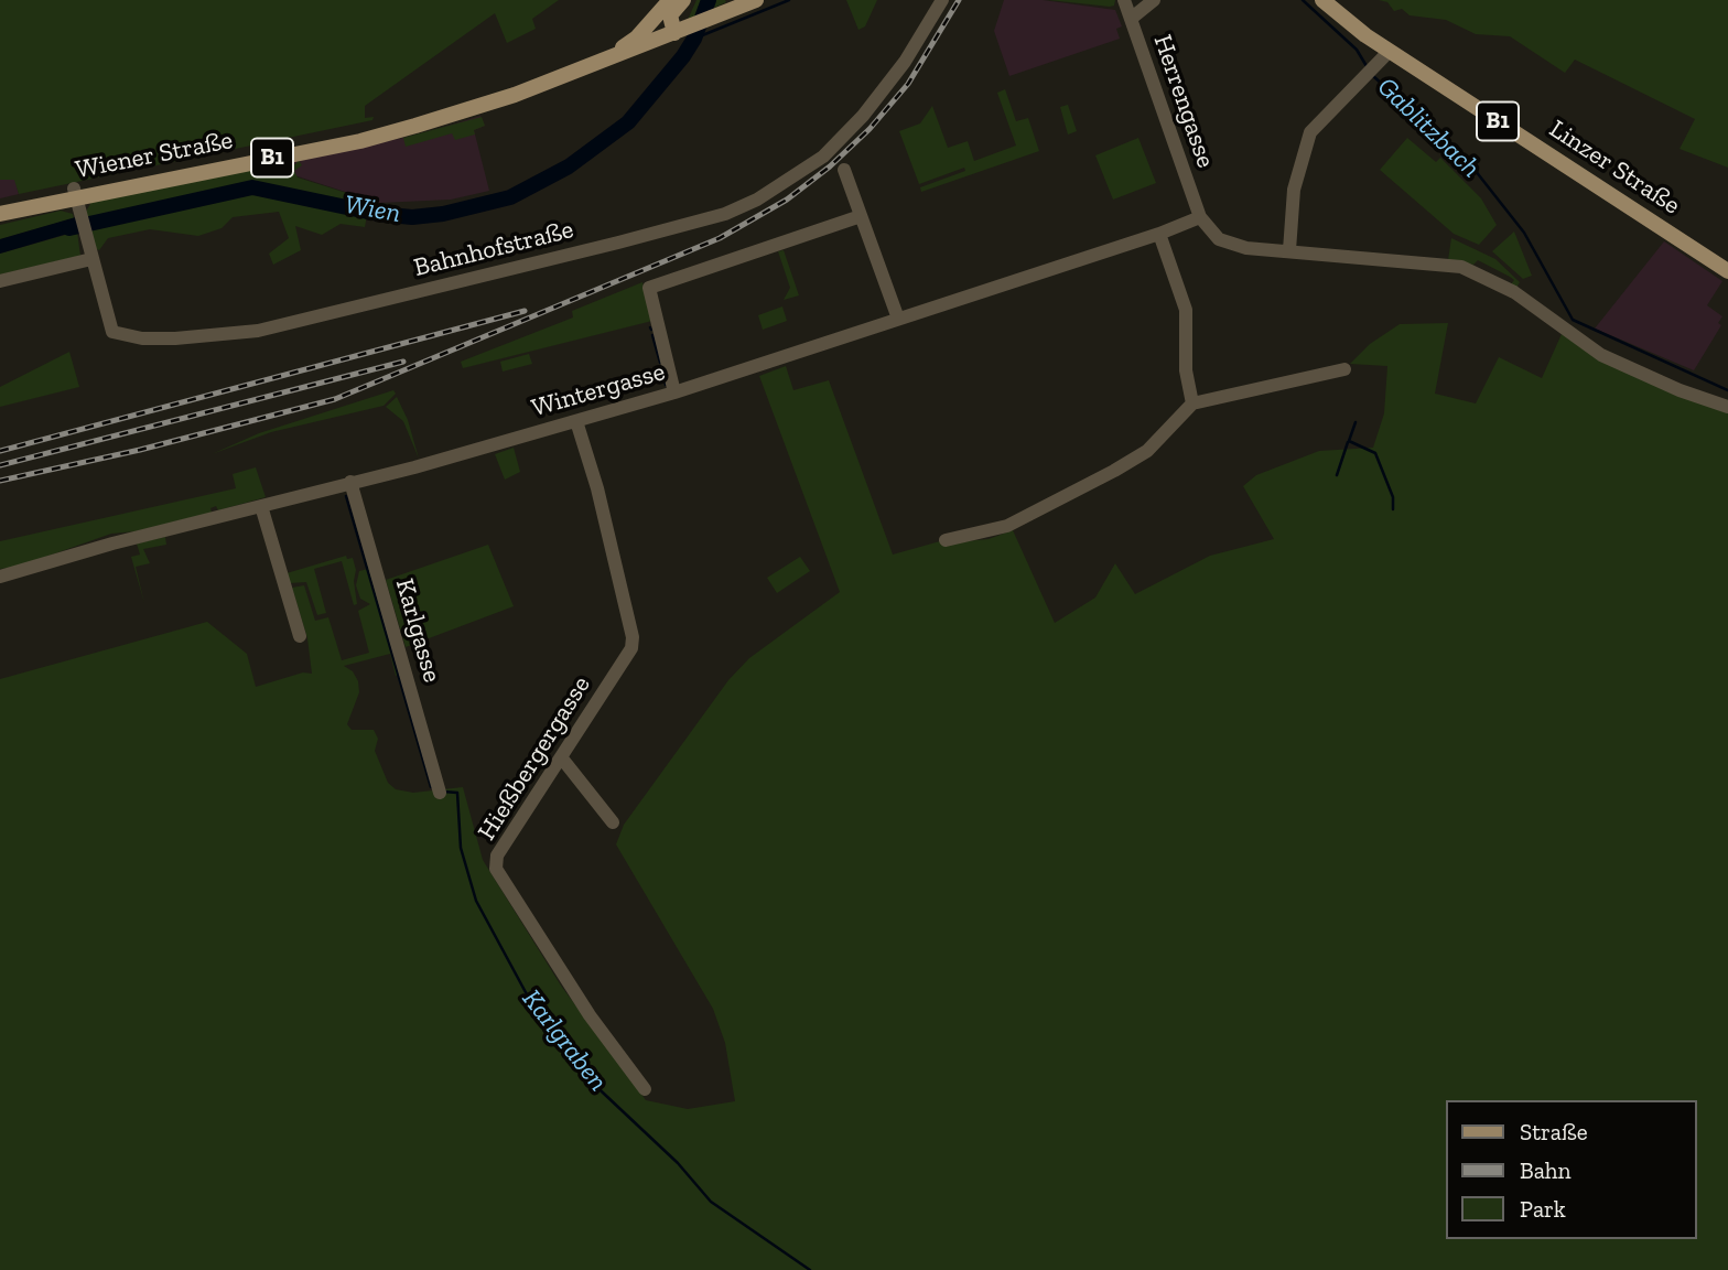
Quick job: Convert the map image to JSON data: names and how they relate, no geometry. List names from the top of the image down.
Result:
{
  "streets": {
    "main road": ["B1", "Wiener Straße", "Linzer Straße"],
    "street": [
      "Herrengasse",
      "Bahnhofstraße",
      "Wintergasse",
      "Karlgasse",
      "Hießbergergasse"
    ]
  },
  "crossings": [
    ["Herrengasse", "Wintergasse"],
    ["Wiener Straße", "Bahnhofstraße"],
    ["Wintergasse", "Karlgasse"],
    ["Wintergasse", "Hießbergergasse"]
  ],
  "water": ["Gablitzbach", "Wien", "Karlgraben"],
  "legend": ["Straße", "Bahn", "Park"]
}
